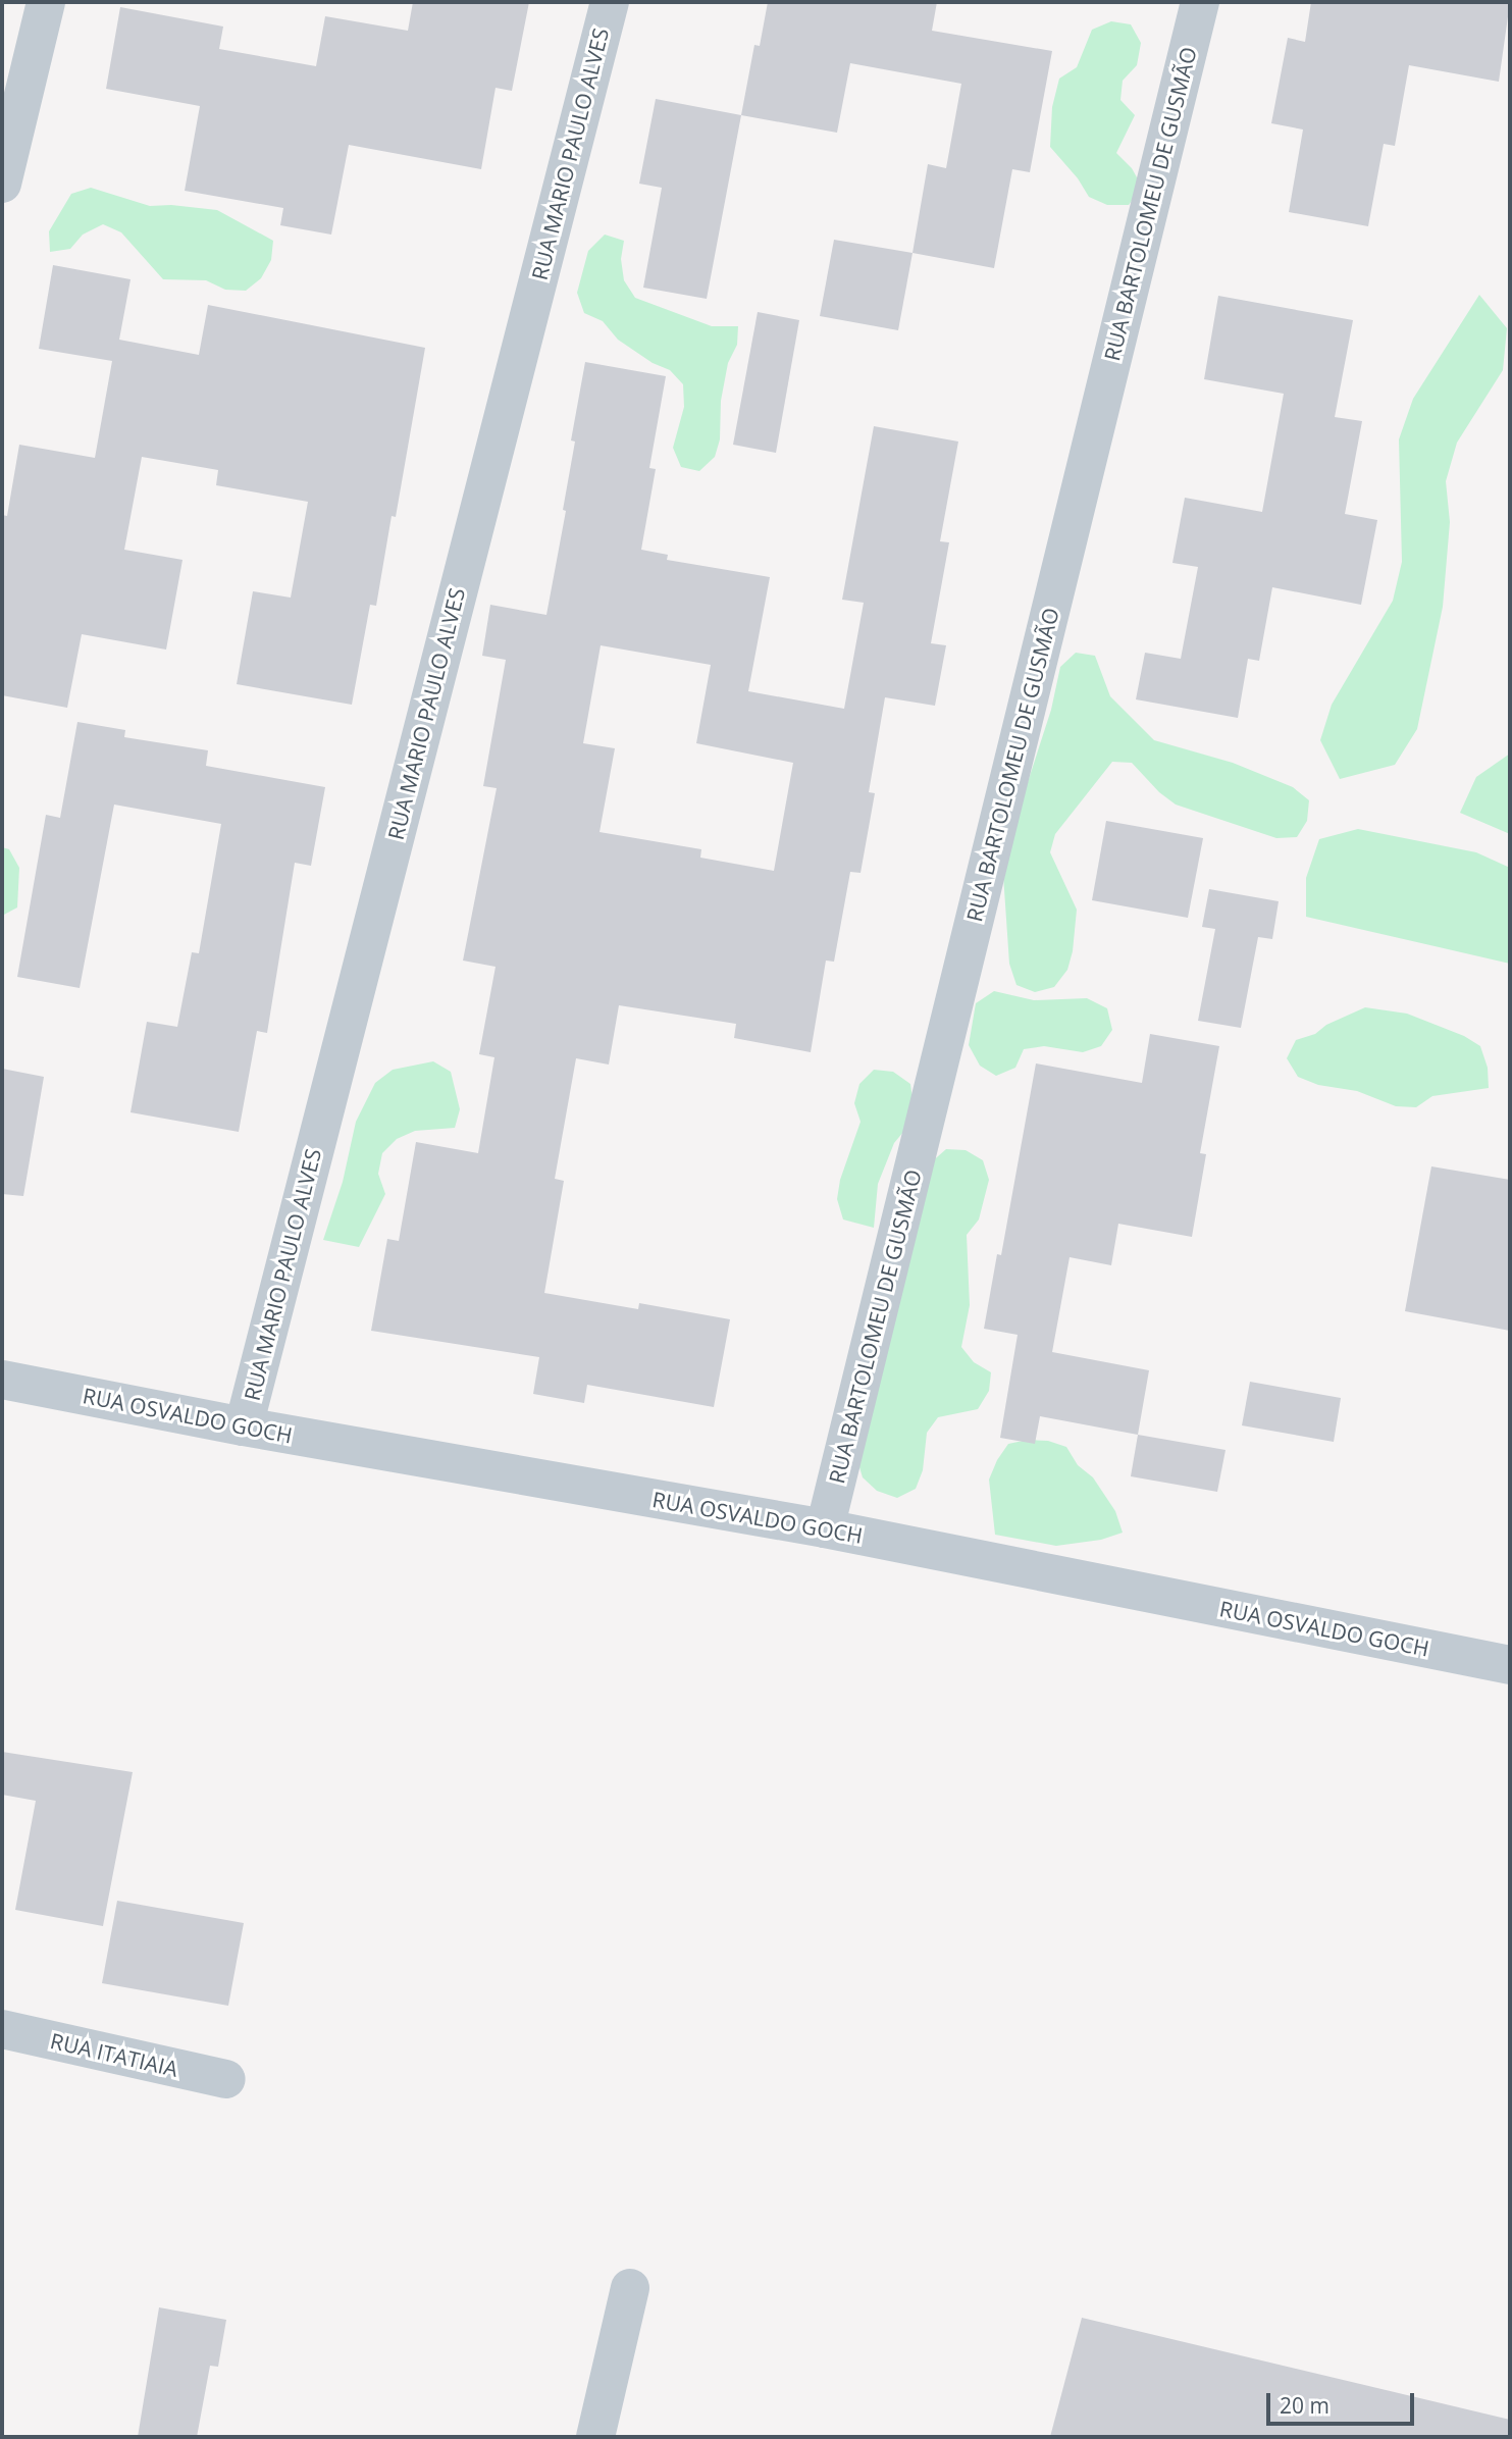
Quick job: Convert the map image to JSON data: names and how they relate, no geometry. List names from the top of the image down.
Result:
{
  "streets": {
    "street": [
      "RUA MARIO PAULO ALVES",
      "RUA BARTOLOMEU DE GUSMÃO",
      "RUA OSVALDO GOCH",
      "RUA ITATIAIA"
    ]
  },
  "crossings": [
    ["RUA MARIO PAULO ALVES", "RUA OSVALDO GOCH"],
    ["RUA BARTOLOMEU DE GUSMÃO", "RUA OSVALDO GOCH"]
  ],
  "scale_bar": "20 m"
}
